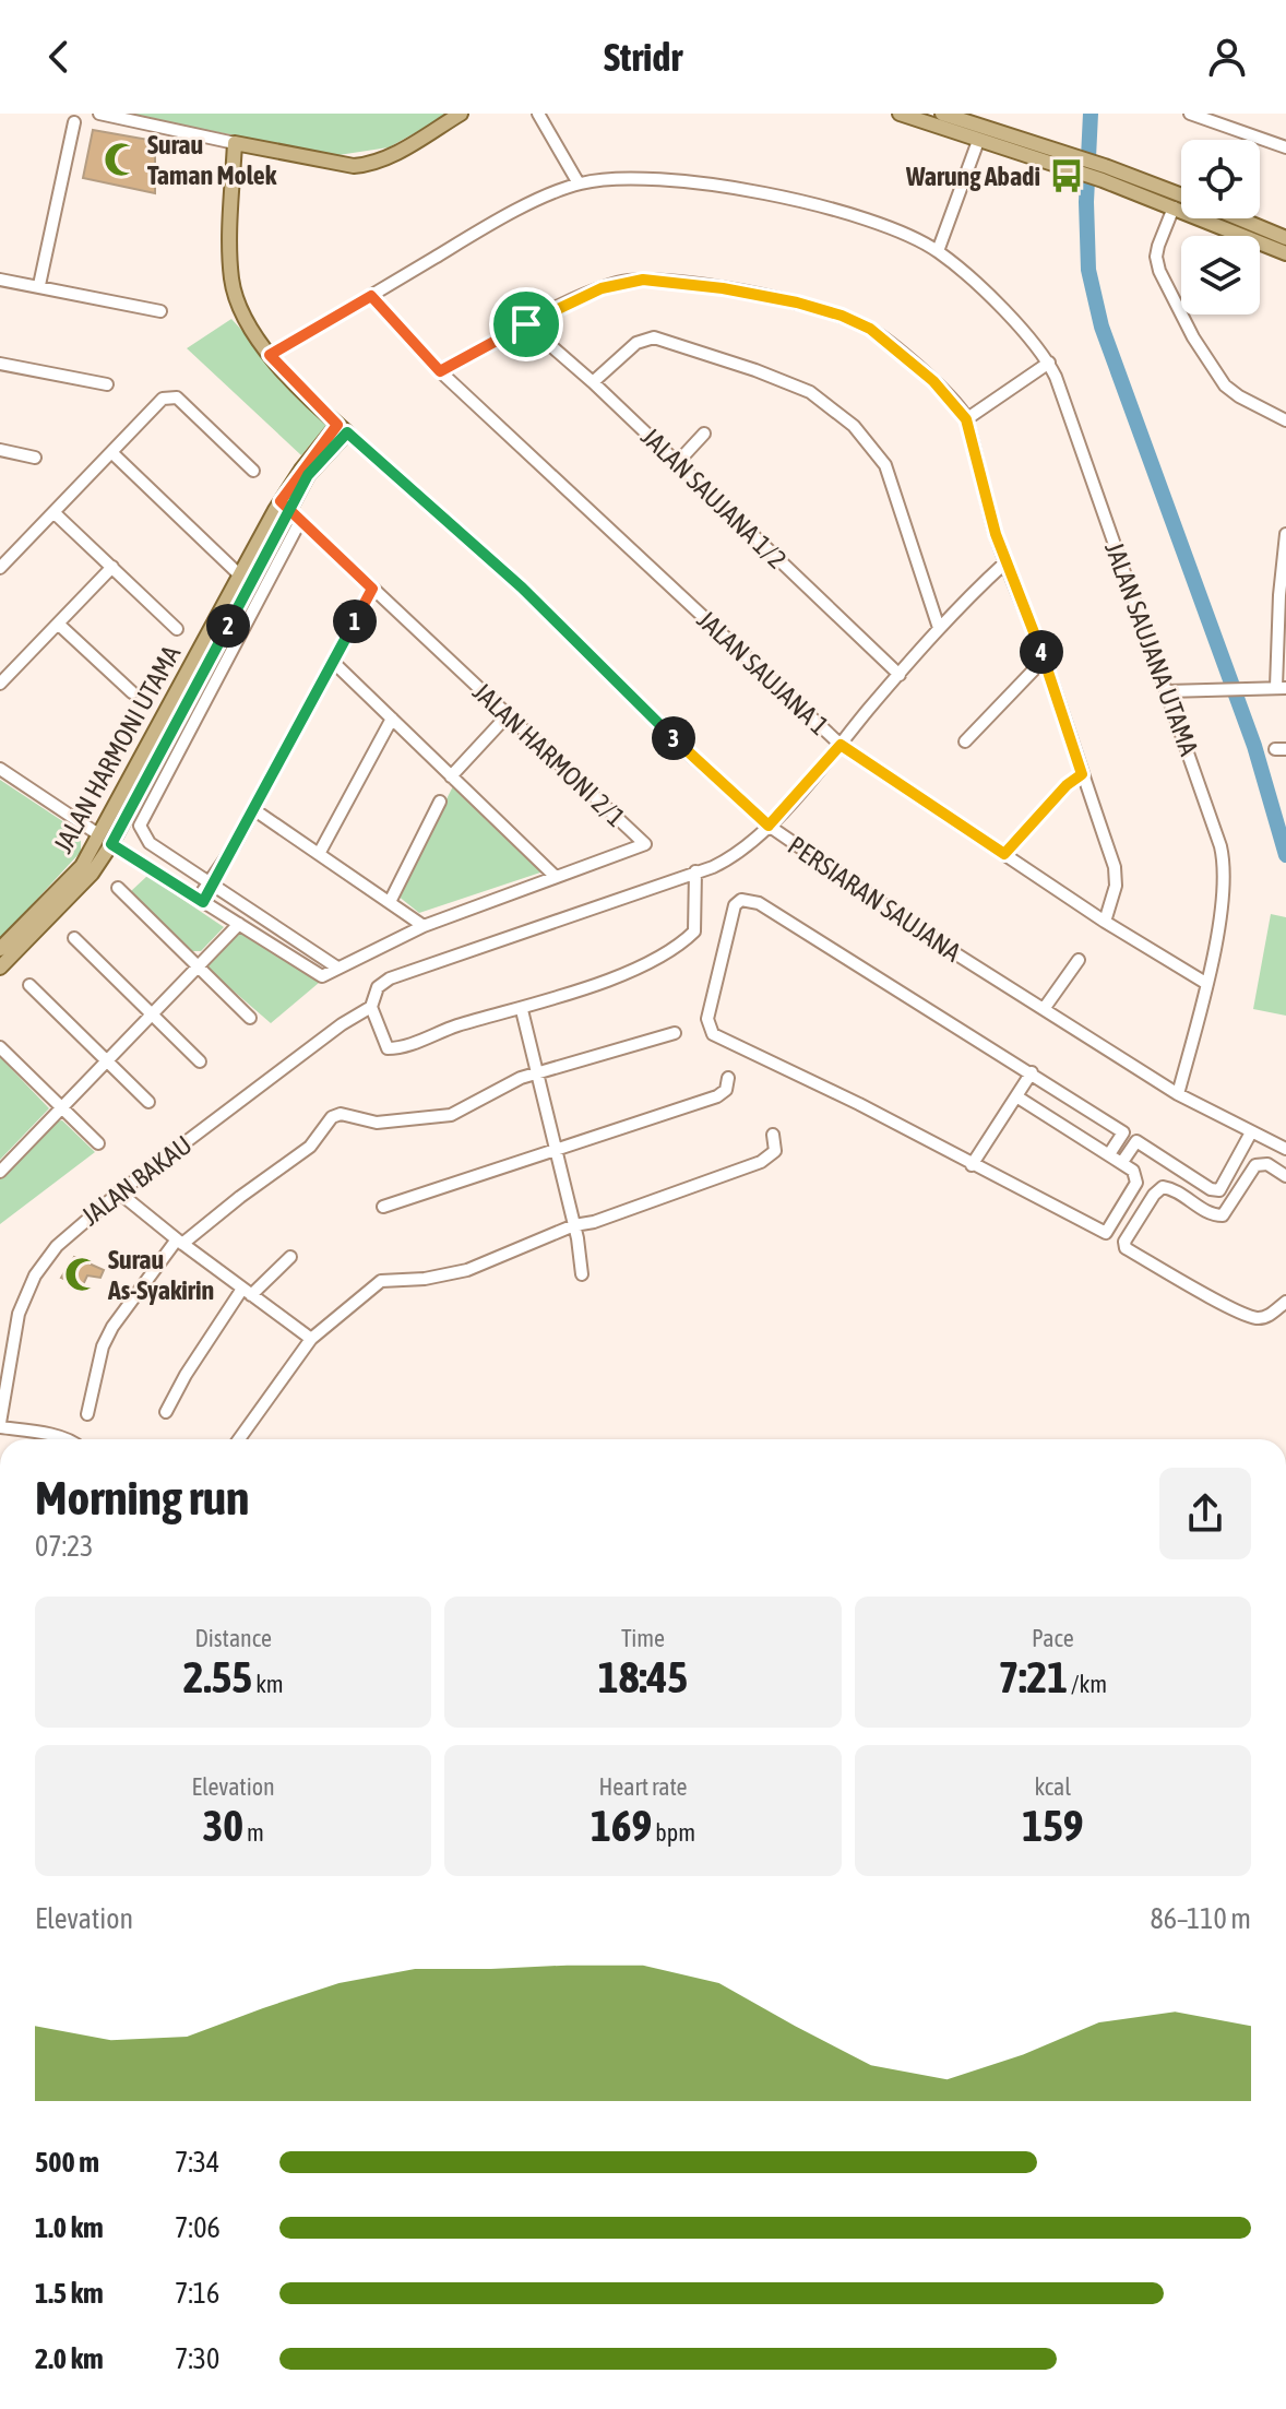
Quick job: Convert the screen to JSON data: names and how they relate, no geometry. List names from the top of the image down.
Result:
{
  "streets": {
    "main road": ["JALAN HARMONI UTAMA"],
    "street": [
      "JALAN SAUJANA 1/2",
      "JALAN SAUJANA UTAMA",
      "JALAN SAUJANA 1",
      "JALAN HARMONI 2/1",
      "PERSIARAN SAUJANA",
      "JALAN BAKAU"
    ]
  },
  "crossings": [
    ["JALAN SAUJANA 1/2", "JALAN BAKAU"],
    ["JALAN SAUJANA UTAMA", "JALAN SAUJANA 1"],
    ["JALAN SAUJANA UTAMA", "PERSIARAN SAUJANA"],
    ["JALAN SAUJANA 1", "JALAN BAKAU"],
    ["JALAN HARMONI UTAMA", "JALAN HARMONI 2/1"],
    ["JALAN HARMONI UTAMA", "PERSIARAN SAUJANA"],
    ["PERSIARAN SAUJANA", "JALAN BAKAU"]
  ],
  "places": {
    "mosque": ["Surau Taman Molek", "Surau As-Syakirin"],
    "bus stop": ["Warung Abadi"]
  },
  "page": {
    "header": "Stridr",
    "pins": [
      "1",
      "2",
      "4",
      "3"
    ],
    "heading": ["Morning run", "07:23"],
    "stats": [
      ["Distance", "2.55 km"],
      ["Time", "18:45"],
      ["Pace", "7:21 /km"],
      ["Elevation", "30 m"],
      ["Heart rate", "169 bpm"],
      ["kcal", "159"]
    ],
    "chart": ["Elevation", "86–110 m"],
    "list": [
      {
        "name": "500 m",
        "note": "7:34"
      },
      {
        "name": "1.0 km",
        "note": "7:06"
      },
      {
        "name": "1.5 km",
        "note": "7:16"
      },
      {
        "name": "2.0 km",
        "note": "7:30"
      }
    ]
  }
}
